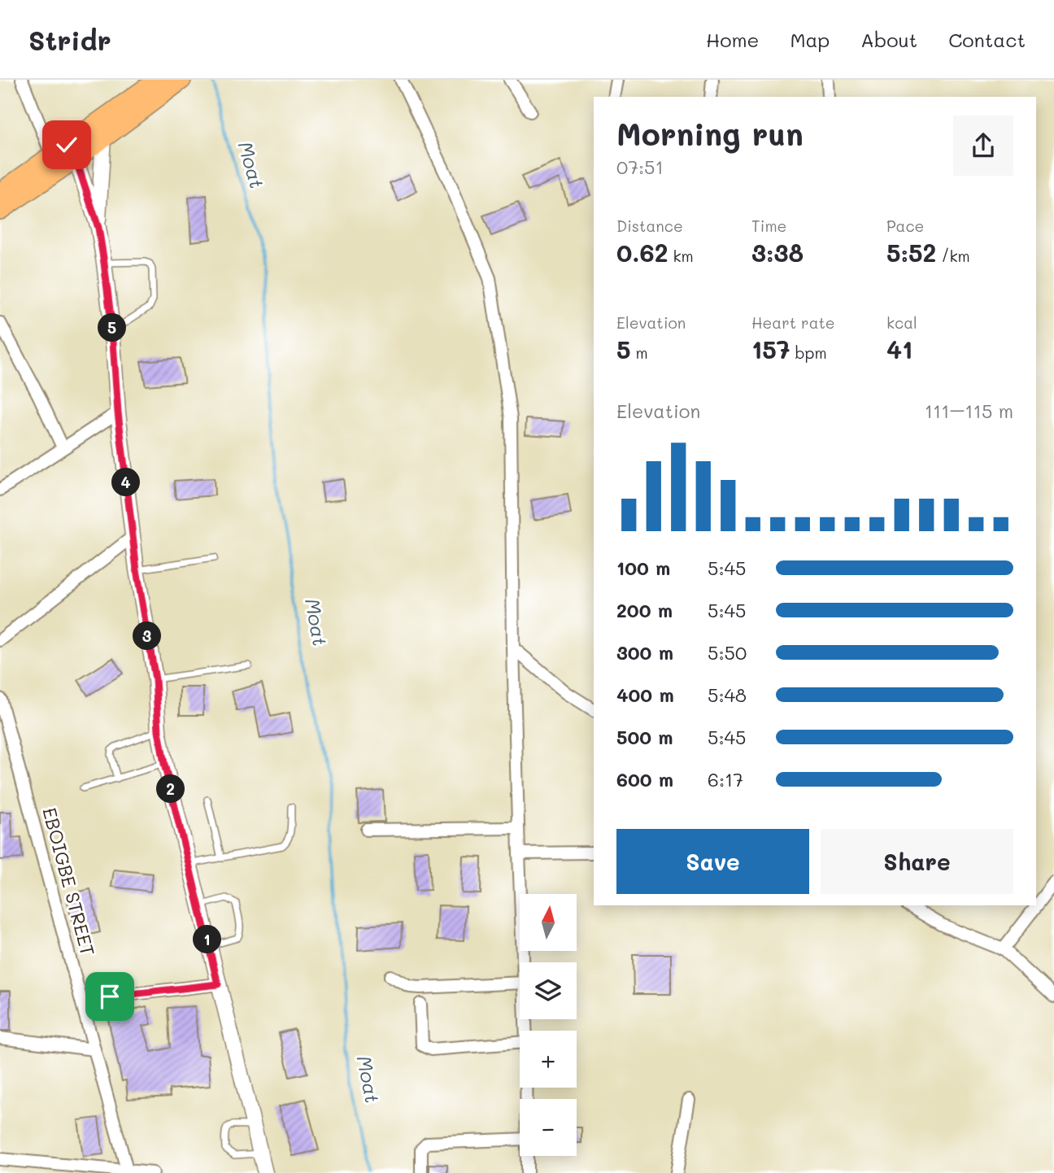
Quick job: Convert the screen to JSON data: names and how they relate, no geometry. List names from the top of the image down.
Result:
{
  "streets": {
    "street": ["EBOIGBE STREET"]
  },
  "water": ["Moat"],
  "north": "top",
  "page": {
    "header": "Stridr",
    "nav": [
      "Home",
      "Map",
      "About",
      "Contact"
    ],
    "heading": ["Morning run", "07:51"],
    "stats": [
      ["Distance", "0.62 km"],
      ["Time", "3:38"],
      ["Pace", "5:52 /km"],
      ["Elevation", "5 m"],
      ["Heart rate", "157 bpm"],
      ["kcal", "41"]
    ],
    "pins": [
      "5",
      "4",
      "3",
      "2",
      "1"
    ],
    "chart": ["Elevation", "111–115 m"],
    "list": [
      {
        "name": "100 m",
        "note": "5:45"
      },
      {
        "name": "200 m",
        "note": "5:45"
      },
      {
        "name": "300 m",
        "note": "5:50"
      },
      {
        "name": "400 m",
        "note": "5:48"
      },
      {
        "name": "500 m",
        "note": "5:45"
      },
      {
        "name": "600 m",
        "note": "6:17"
      }
    ],
    "buttons": ["Save", "Share"],
    "map_buttons": ["+", "−"]
  }
}
